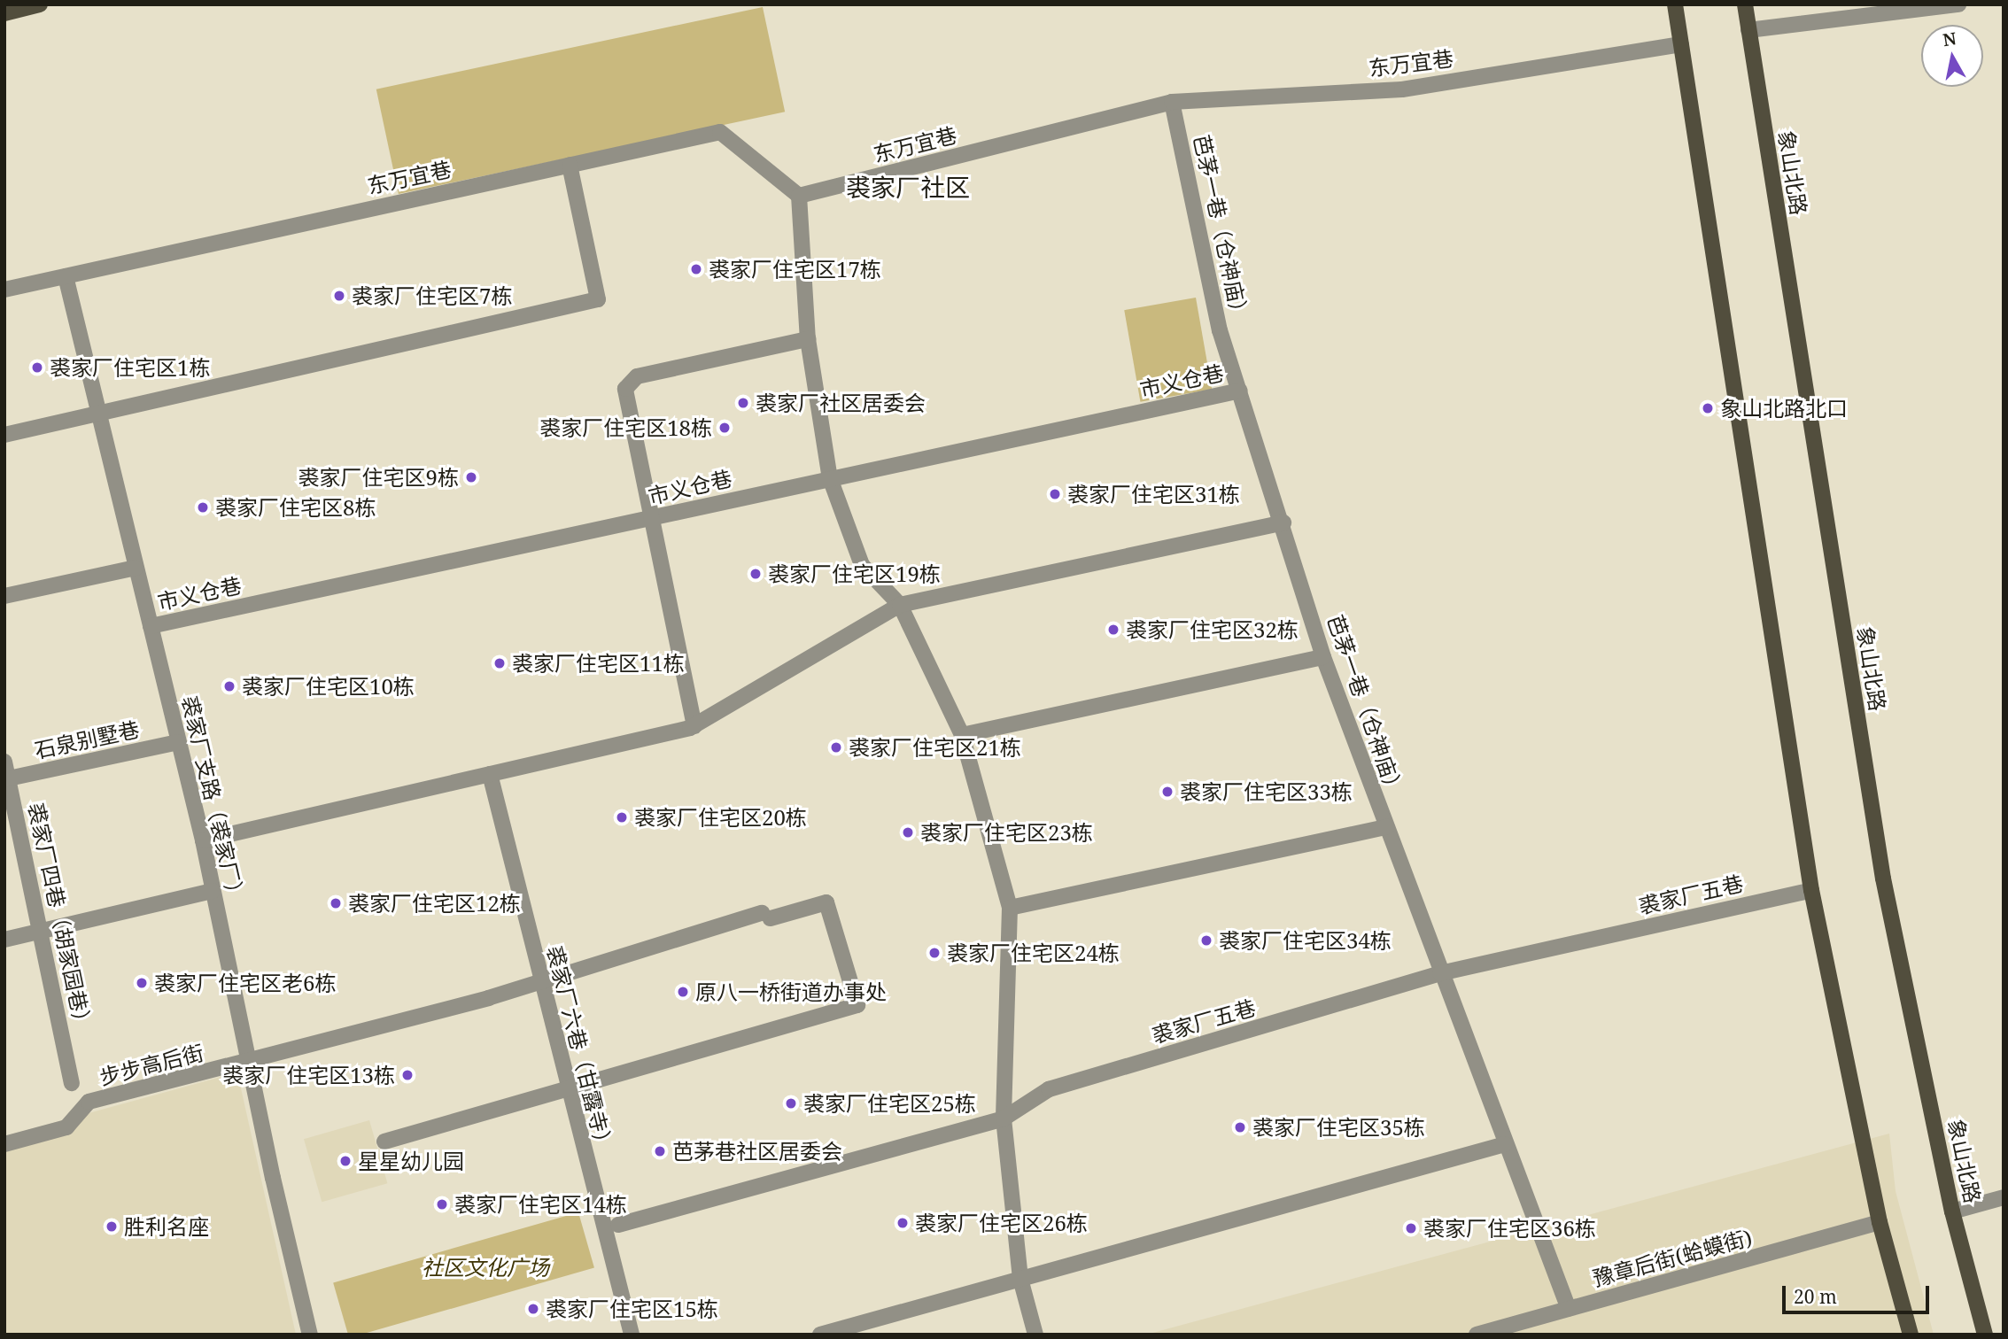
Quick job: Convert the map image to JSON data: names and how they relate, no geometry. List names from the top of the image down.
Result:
{
  "streets": {
    "main road": ["象山北路"],
    "street": [
      "东万宜巷",
      "芭茅一巷（仓神庙）",
      "市义仓巷",
      "石泉别墅巷",
      "裘家厂支路（裘家厂）",
      "裘家厂五巷",
      "裘家厂四巷（胡家园巷）",
      "裘家厂六巷（甘露寺）",
      "步步高后街",
      "豫章后街(蛤蟆街)"
    ]
  },
  "crossings": [
    ["东万宜巷", "芭茅一巷（仓神庙）"],
    ["东万宜巷", "裘家厂支路（裘家厂）"],
    ["芭茅一巷（仓神庙）", "市义仓巷"],
    ["芭茅一巷（仓神庙）", "裘家厂五巷"],
    ["芭茅一巷（仓神庙）", "豫章后街(蛤蟆街)"],
    ["市义仓巷", "裘家厂支路（裘家厂）"],
    ["石泉别墅巷", "裘家厂支路（裘家厂）"],
    ["石泉别墅巷", "裘家厂四巷（胡家园巷）"],
    ["裘家厂支路（裘家厂）", "步步高后街"],
    ["裘家厂六巷（甘露寺）", "步步高后街"]
  ],
  "districts": ["裘家厂社区"],
  "parks": ["社区文化广场"],
  "places": [
    "裘家厂住宅区17栋",
    "裘家厂住宅区7栋",
    "裘家厂住宅区1栋",
    "裘家厂社区居委会",
    "象山北路北口",
    "裘家厂住宅区18栋",
    "裘家厂住宅区9栋",
    "裘家厂住宅区31栋",
    "裘家厂住宅区8栋",
    "裘家厂住宅区19栋",
    "裘家厂住宅区32栋",
    "裘家厂住宅区11栋",
    "裘家厂住宅区10栋",
    "裘家厂住宅区21栋",
    "裘家厂住宅区33栋",
    "裘家厂住宅区20栋",
    "裘家厂住宅区23栋",
    "裘家厂住宅区12栋",
    "裘家厂住宅区34栋",
    "裘家厂住宅区24栋",
    "裘家厂住宅区老6栋",
    "原八一桥街道办事处",
    "裘家厂住宅区13栋",
    "裘家厂住宅区25栋",
    "裘家厂住宅区35栋",
    "芭茅巷社区居委会",
    "星星幼儿园",
    "裘家厂住宅区14栋",
    "裘家厂住宅区26栋",
    "胜利名座",
    "裘家厂住宅区36栋",
    "裘家厂住宅区15栋"
  ],
  "scale_bar": "20 m",
  "north": "top"
}
